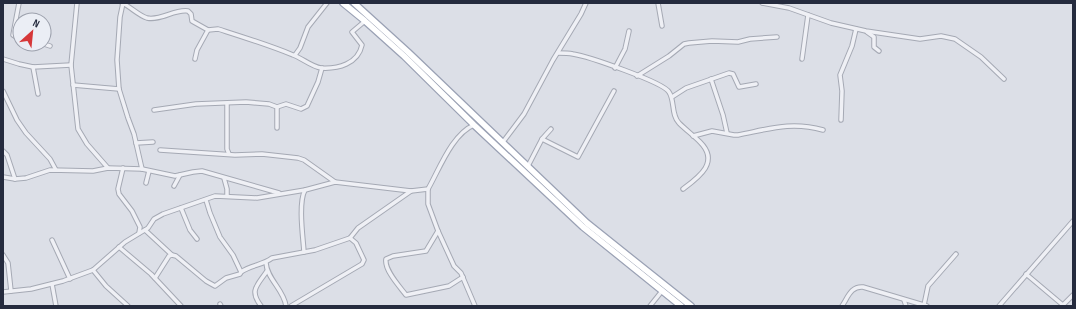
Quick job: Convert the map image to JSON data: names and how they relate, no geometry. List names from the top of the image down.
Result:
{
  "north": "top right"
}
